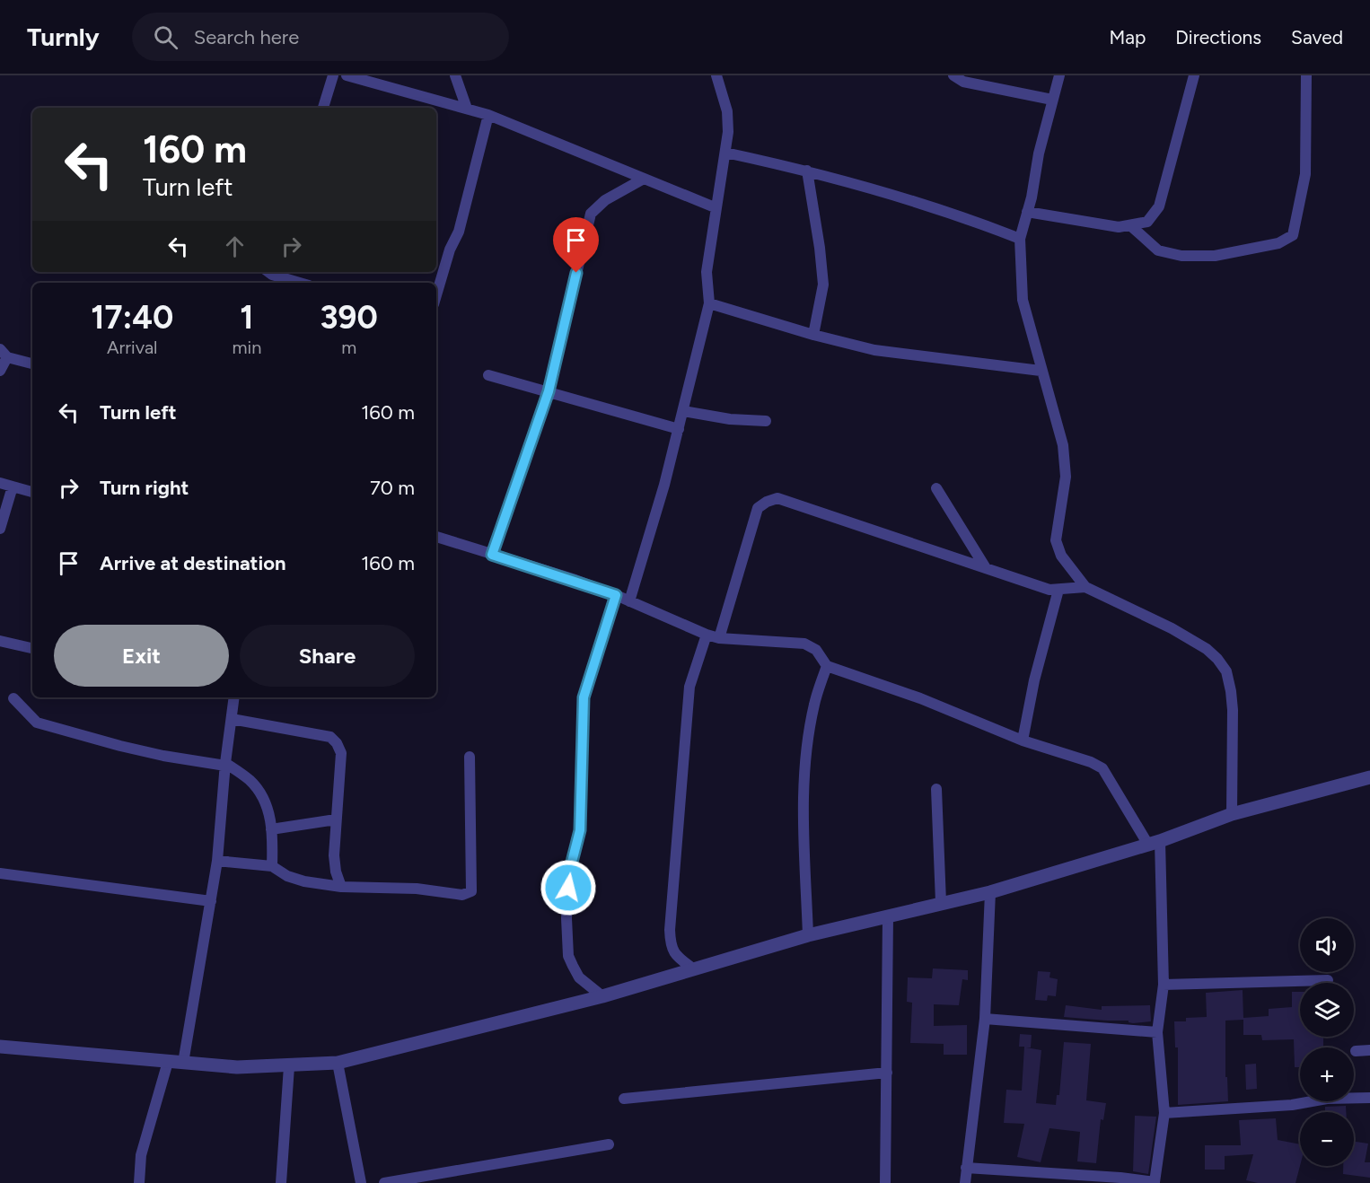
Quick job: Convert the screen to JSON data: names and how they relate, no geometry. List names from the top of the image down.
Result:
{
  "page": {
    "header": "Turnly",
    "search": "Search here",
    "nav": ["Map", "Directions", "Saved"],
    "turn": ["160 m", "Turn left"],
    "eta": [
      "17:40",
      "Arrival",
      "1",
      "min",
      "390",
      "m"
    ],
    "list": [
      {
        "name": "Turn left",
        "value": "160 m"
      },
      {
        "name": "Turn right",
        "value": "70 m"
      },
      {
        "name": "Arrive at destination",
        "value": "160 m"
      }
    ],
    "buttons": ["Exit", "Share"],
    "map_buttons": ["+", "−"]
  }
}
